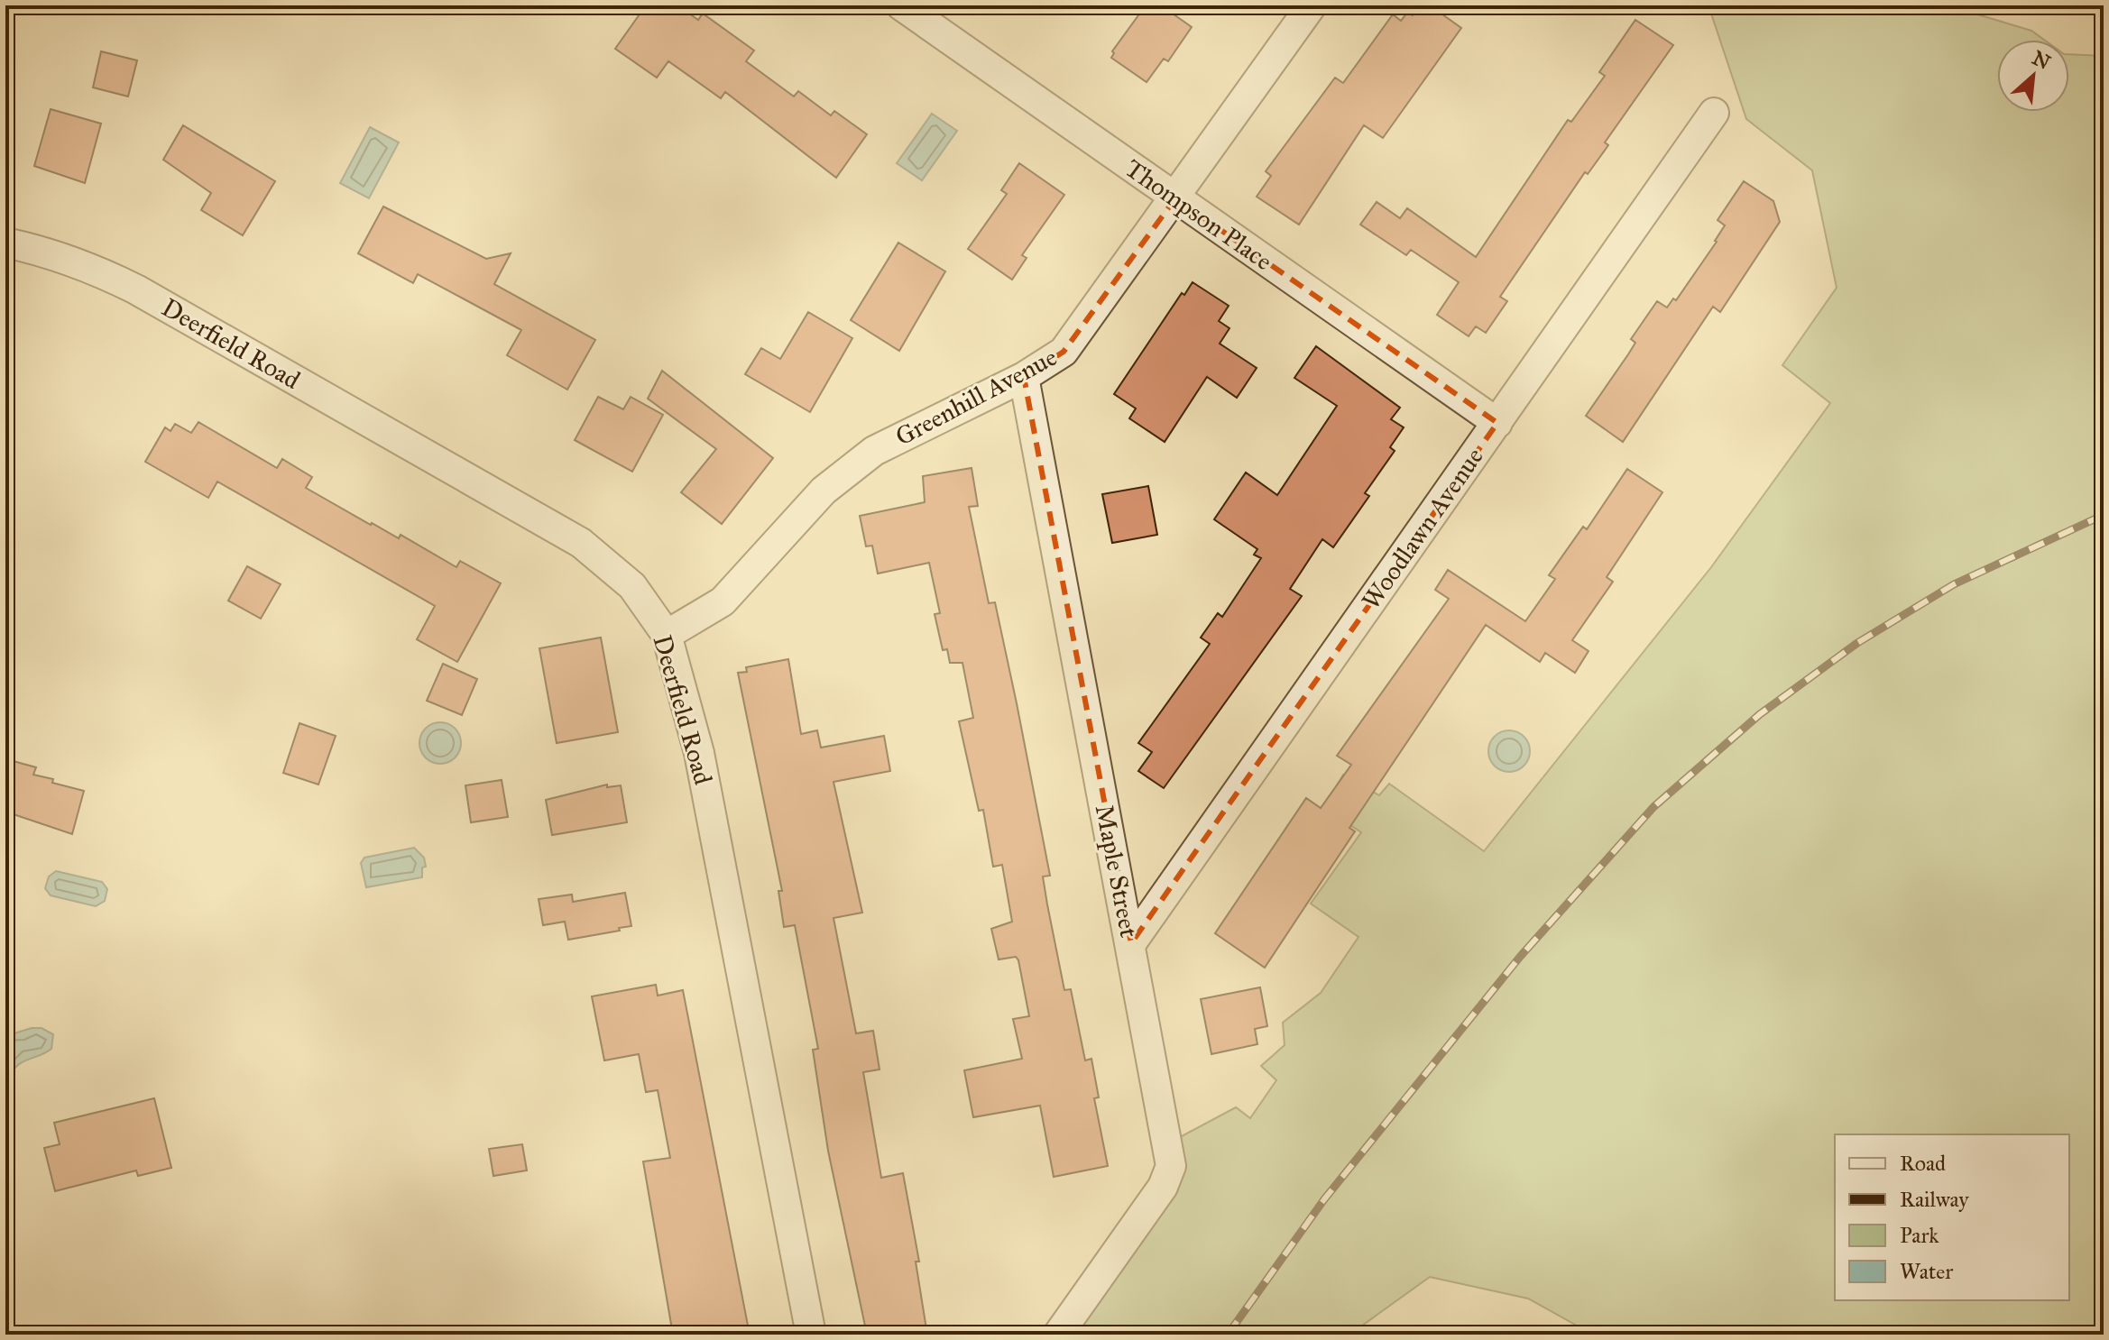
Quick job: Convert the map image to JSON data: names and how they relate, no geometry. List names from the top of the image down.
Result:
{
  "streets": {
    "street": [
      "Thompson Place",
      "Deerfield Road",
      "Greenhill Avenue",
      "Woodlawn Avenue",
      "Maple Street"
    ]
  },
  "crossings": [
    ["Thompson Place", "Greenhill Avenue"],
    ["Thompson Place", "Woodlawn Avenue"],
    ["Deerfield Road", "Greenhill Avenue"],
    ["Greenhill Avenue", "Maple Street"],
    ["Woodlawn Avenue", "Maple Street"]
  ],
  "legend": [
    "Road",
    "Railway",
    "Park",
    "Water"
  ],
  "north": "top right"
}
